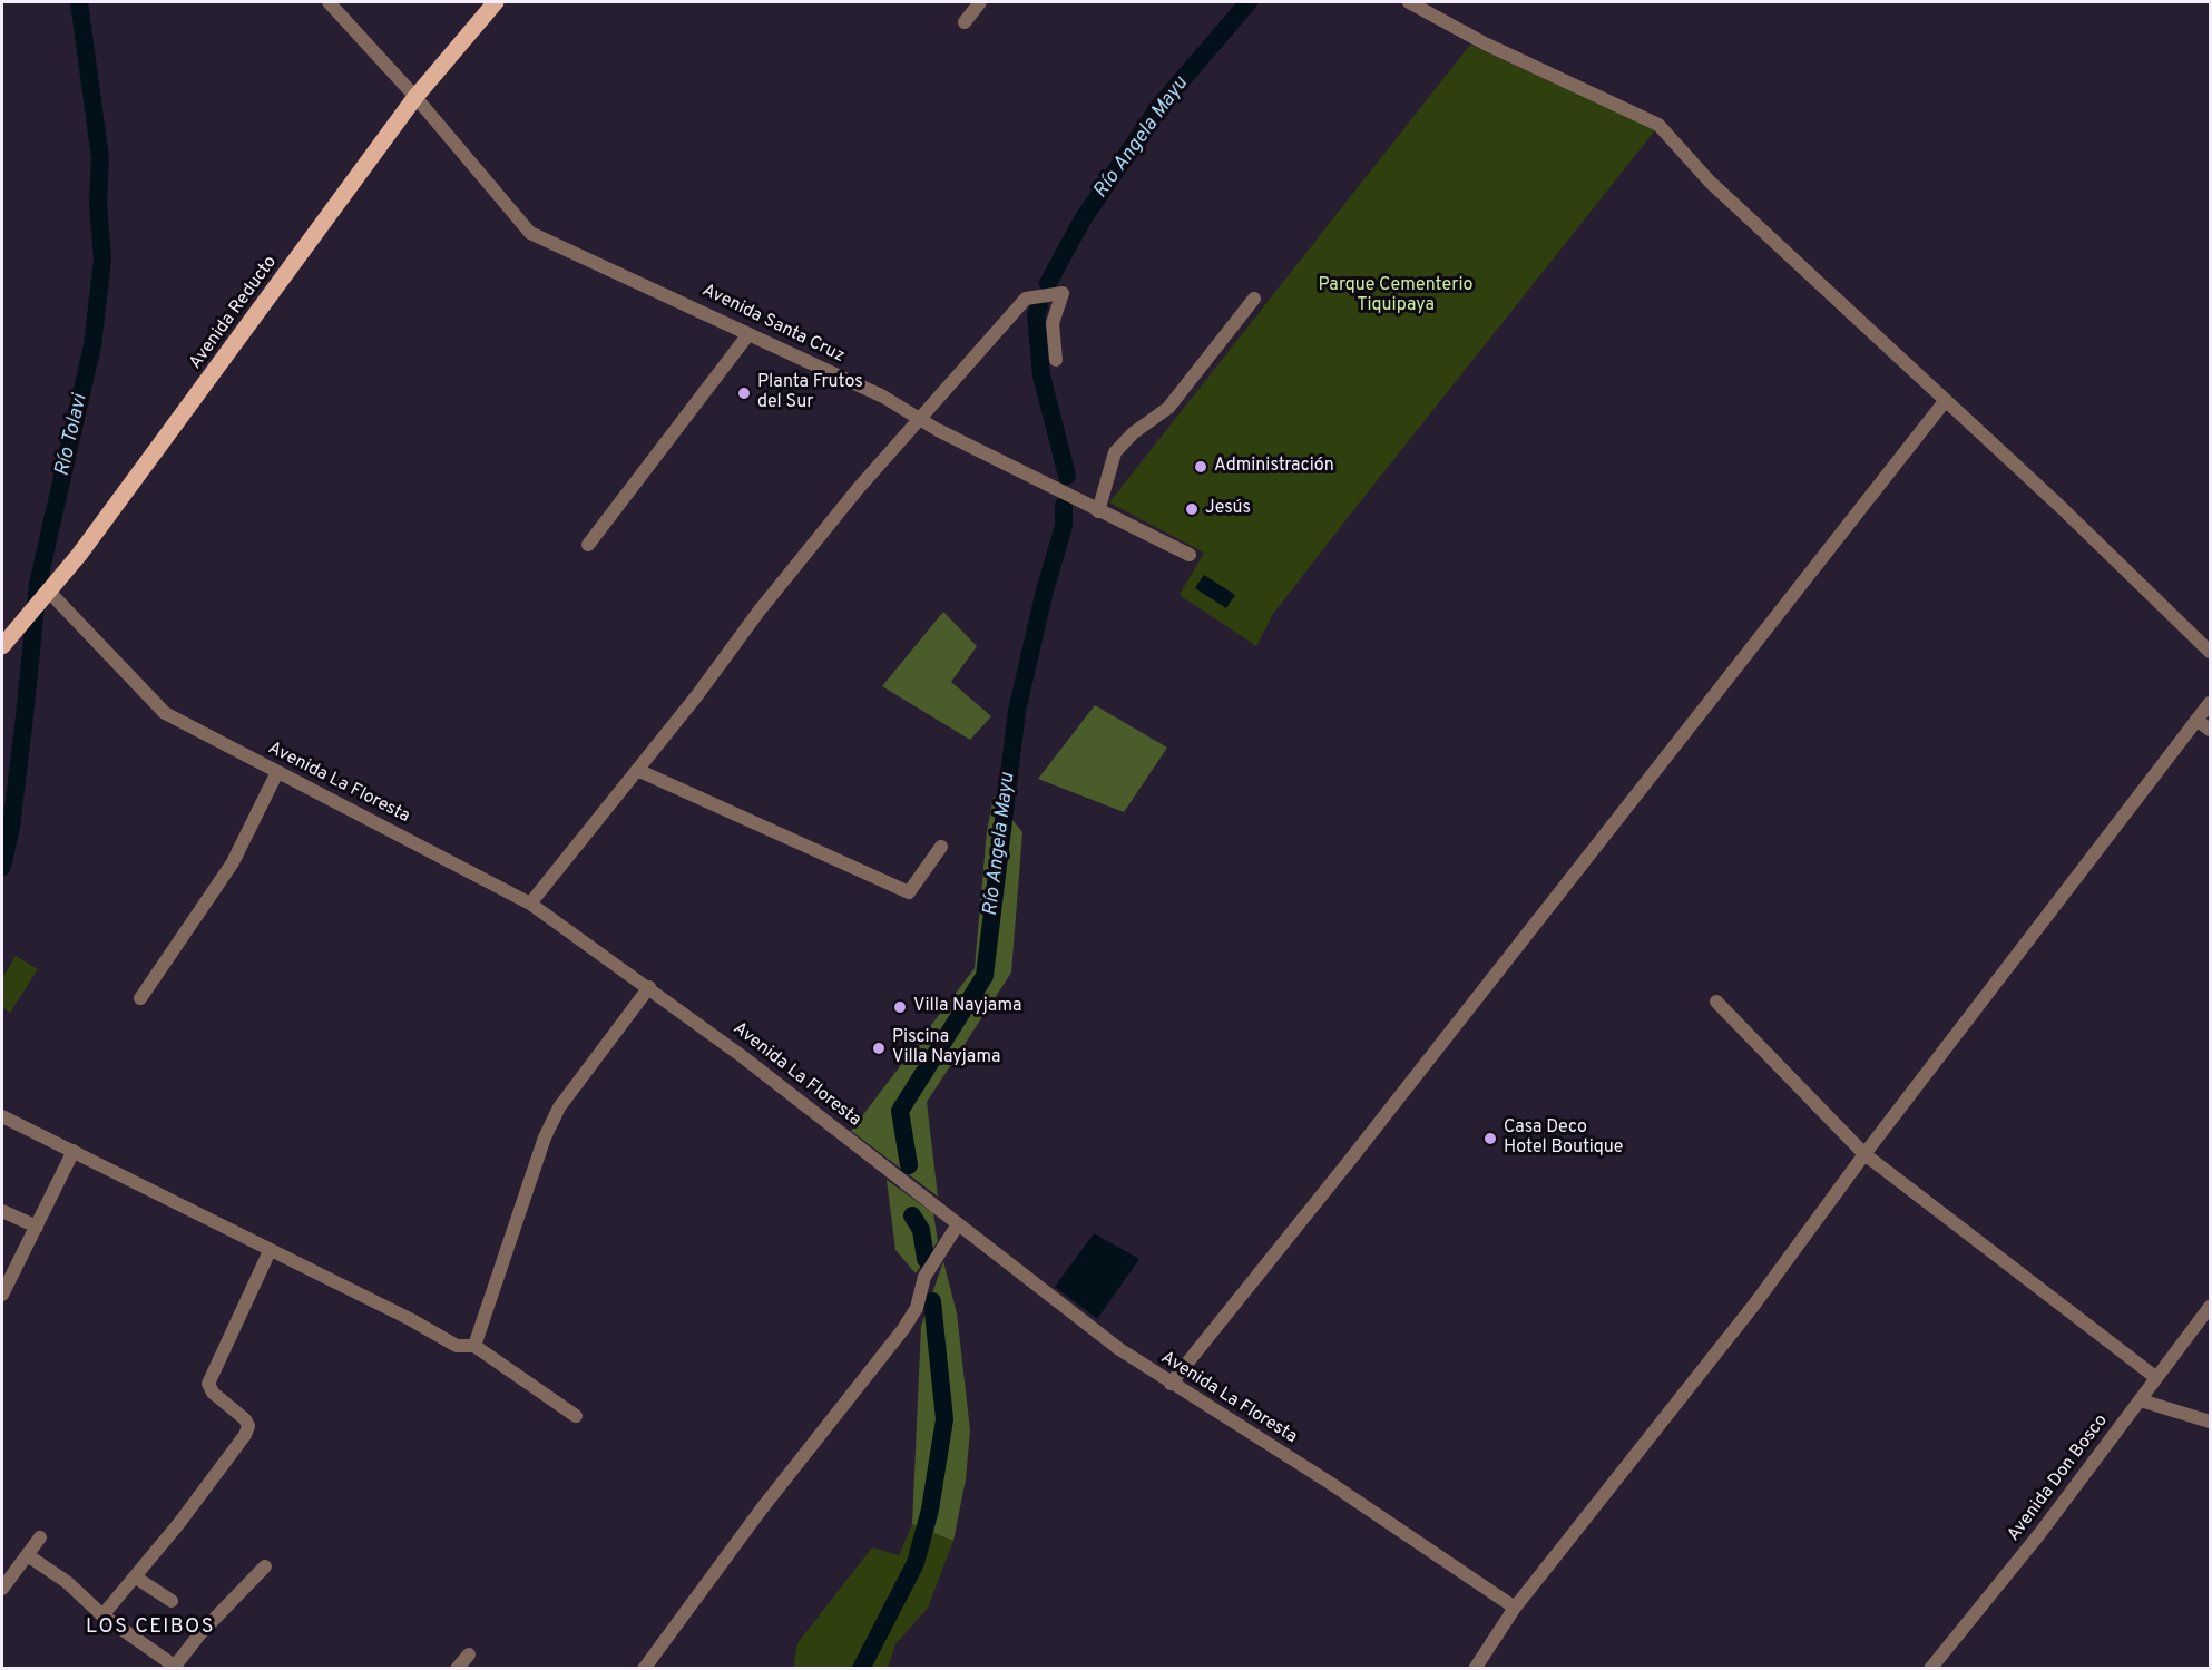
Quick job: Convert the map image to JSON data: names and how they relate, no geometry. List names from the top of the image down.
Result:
{
  "streets": {
    "main road": ["Avenida Reducto"],
    "street": ["Avenida Santa Cruz", "Avenida La Floresta", "Avenida Don Bosco"]
  },
  "crossings": [
    ["Avenida Reducto", "Avenida Santa Cruz"],
    ["Avenida Reducto", "Avenida La Floresta"]
  ],
  "districts": ["LOS CEIBOS"],
  "water": ["Río Angela Mayu", "Río Tolavi"],
  "parks": ["Parque Cementerio Tiquipaya"],
  "places": [
    "Planta Frutos del Sur",
    "Administración",
    "Jesús",
    "Villa Nayjama",
    "Piscina Villa Nayjama",
    "Casa Deco Hotel Boutique"
  ]
}
